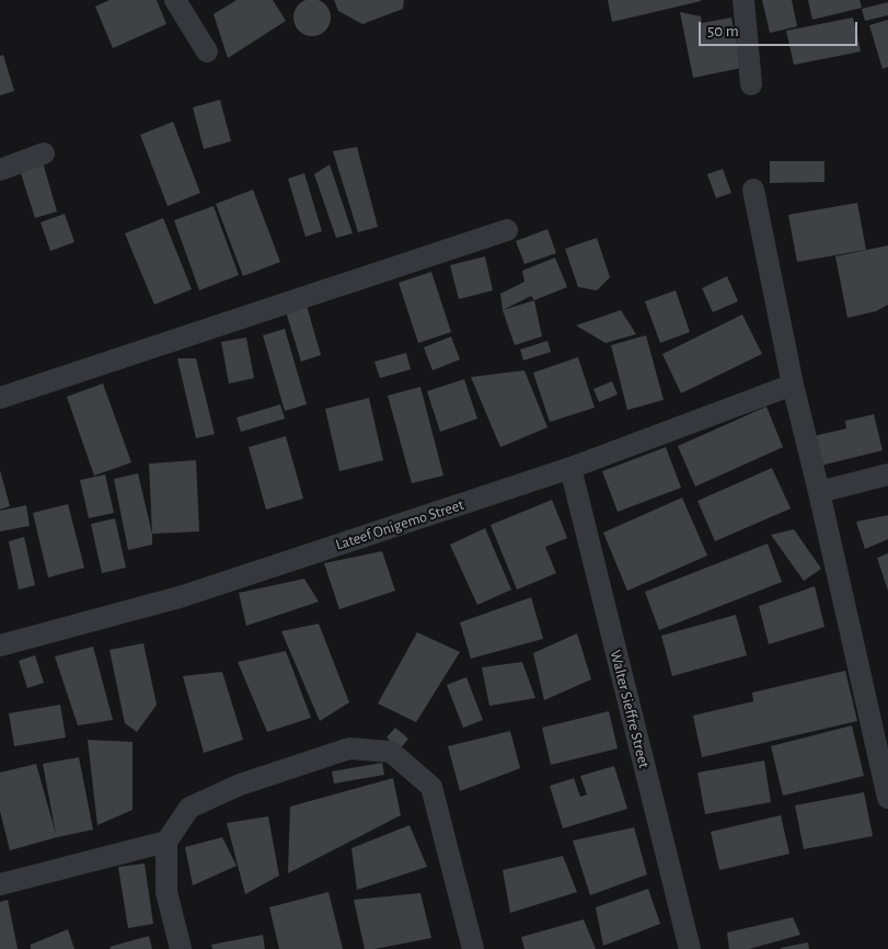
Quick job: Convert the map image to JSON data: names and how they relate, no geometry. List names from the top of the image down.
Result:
{
  "streets": {
    "street": ["Lateef Onigemo Street", "Walter Sieffre Street"]
  },
  "crossings": [
    ["Lateef Onigemo Street", "Walter Sieffre Street"]
  ],
  "scale_bar": "50 m"
}
